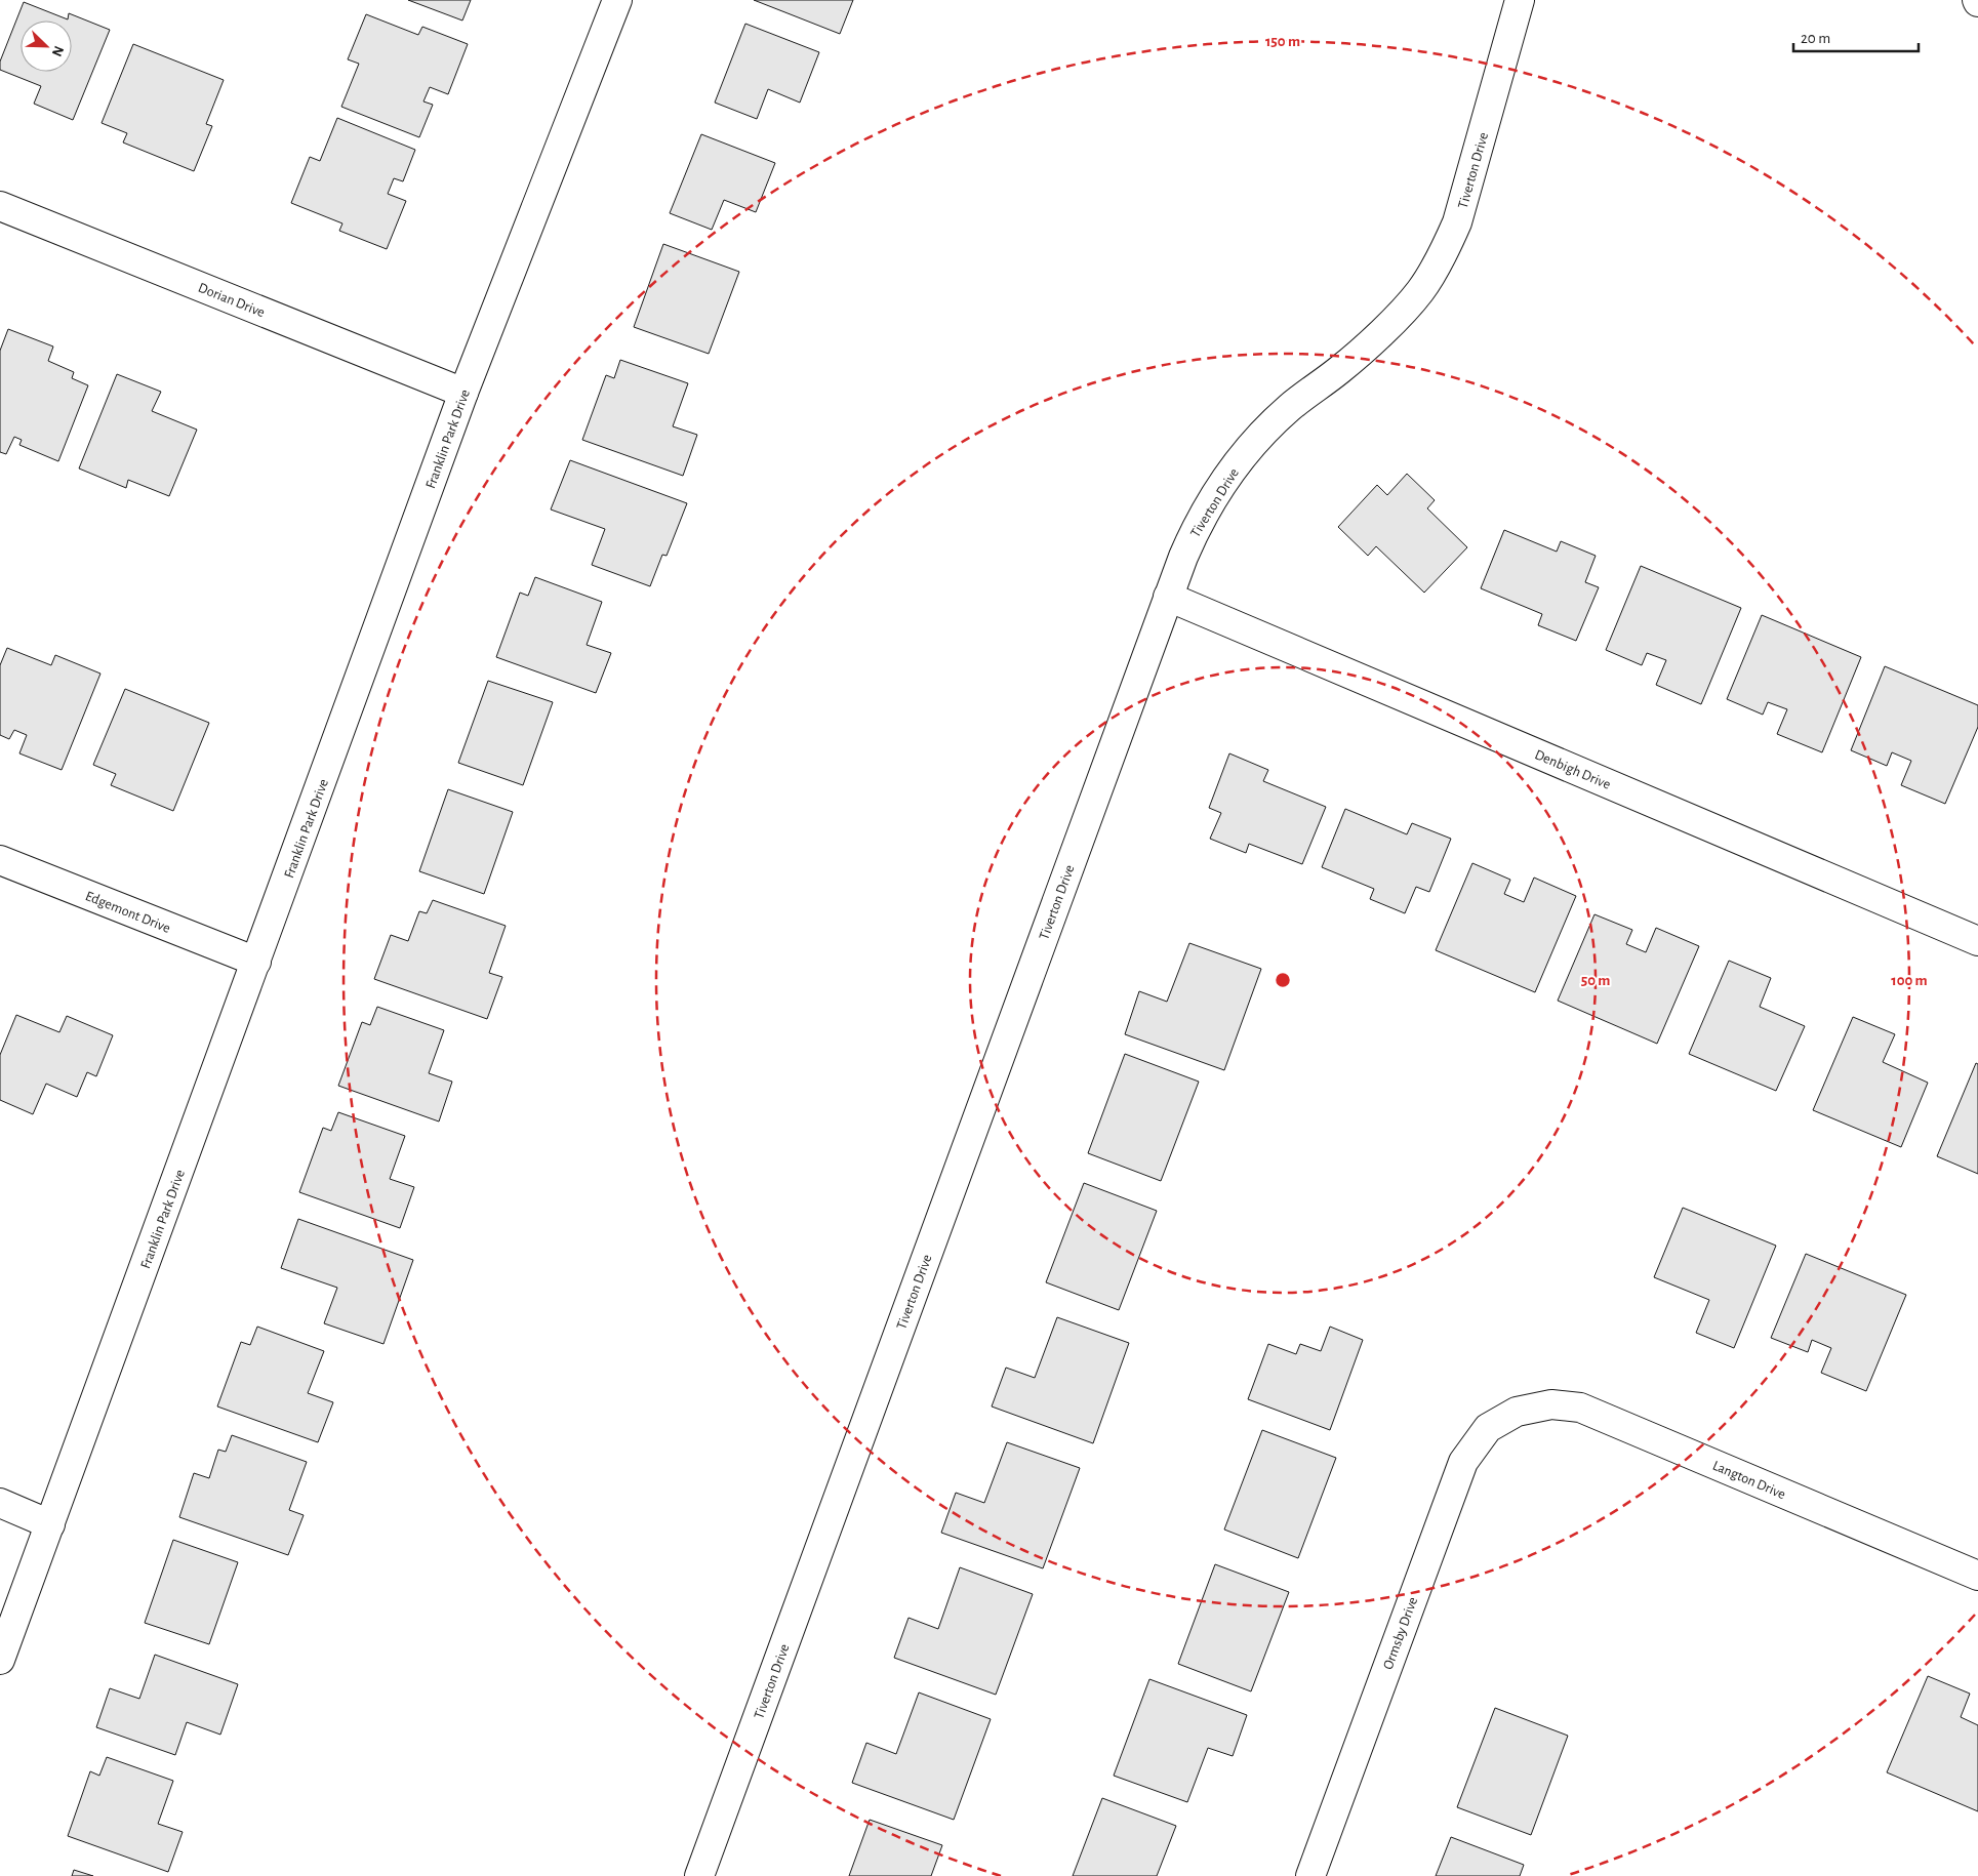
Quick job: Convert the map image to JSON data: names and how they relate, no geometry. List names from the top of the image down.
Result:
{
  "streets": {
    "street": [
      "Tiverton Drive",
      "Dorian Drive",
      "Franklin Park Drive",
      "Denbigh Drive",
      "Edgemont Drive",
      "Langton Drive",
      "Ormsby Drive"
    ]
  },
  "crossings": [
    ["Tiverton Drive", "Denbigh Drive"],
    ["Dorian Drive", "Franklin Park Drive"],
    ["Franklin Park Drive", "Edgemont Drive"],
    ["Langton Drive", "Ormsby Drive"]
  ],
  "scale_bar": "20 m",
  "north": "bottom right",
  "rings": ["150 m", "50 m", "100 m"]
}
